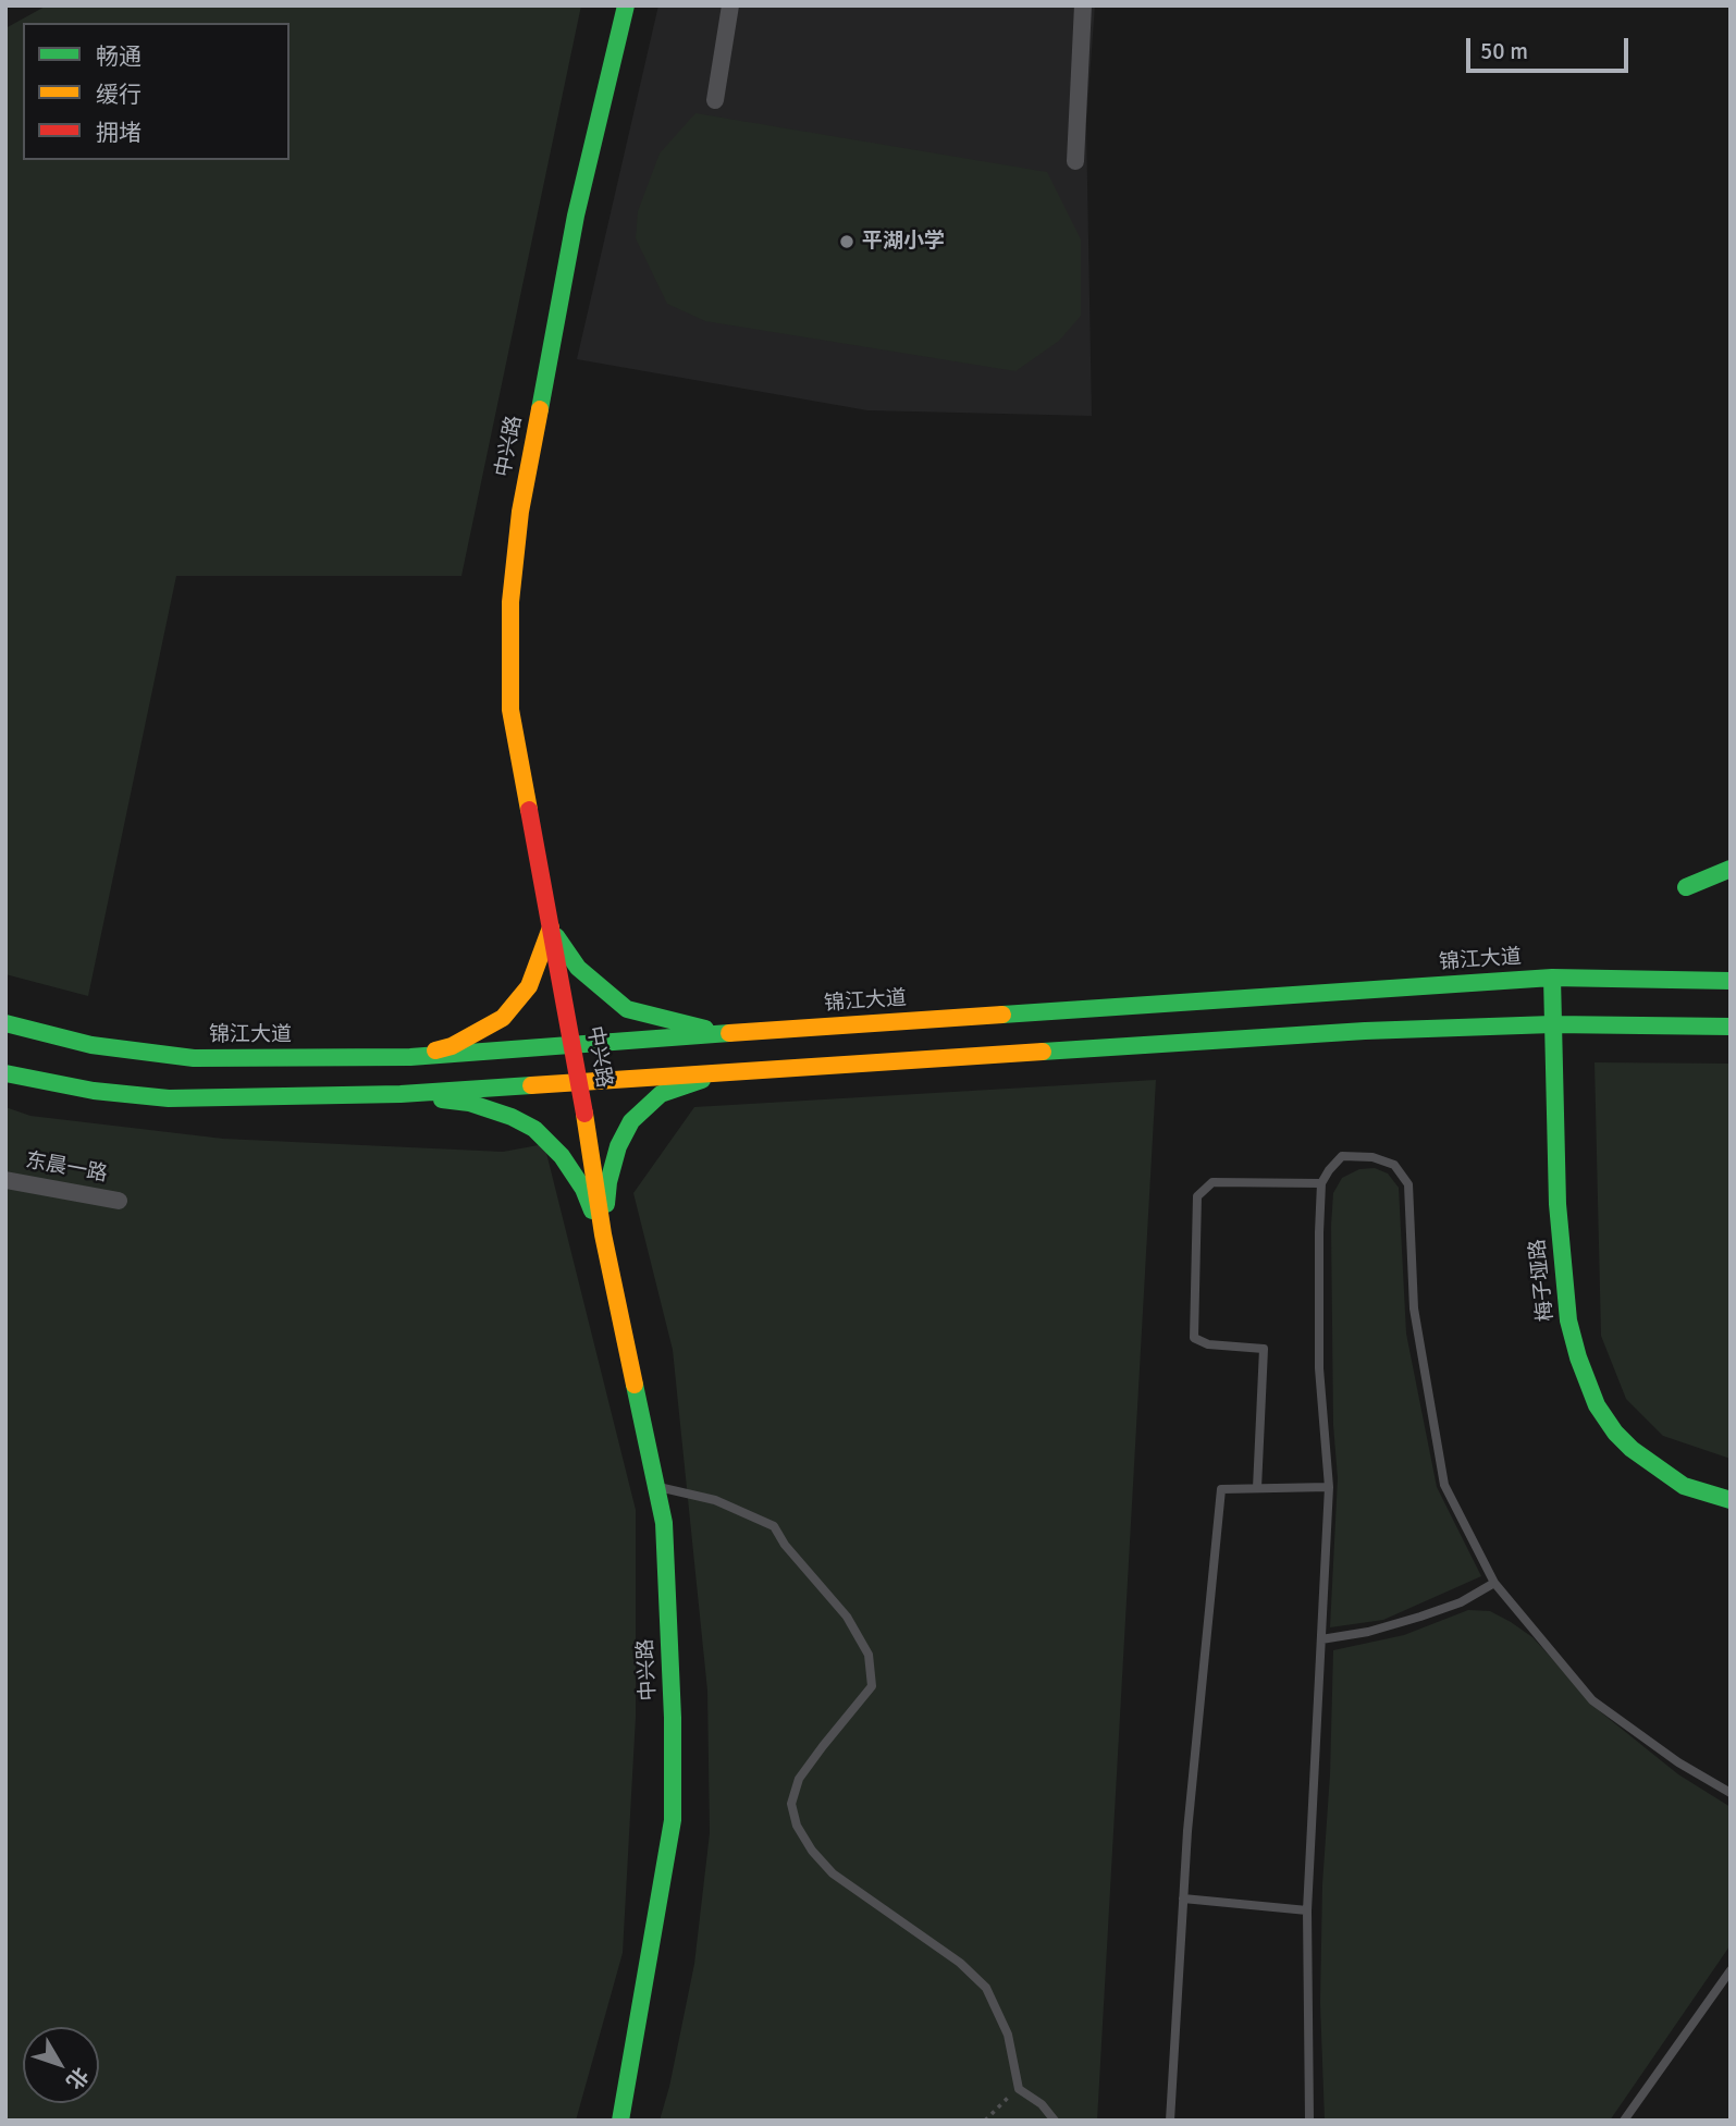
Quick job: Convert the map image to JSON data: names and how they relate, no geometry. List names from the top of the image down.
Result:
{
  "streets": {
    "main road": ["中兴路", "锦江大道", "梅子垭路"],
    "street": ["东晨一路"]
  },
  "crossings": [
    ["中兴路", "锦江大道"],
    ["锦江大道", "梅子垭路"]
  ],
  "places": ["平湖小学"],
  "legend": ["畅通", "缓行", "拥堵"],
  "scale_bar": "50 m",
  "north": "bottom right"
}
